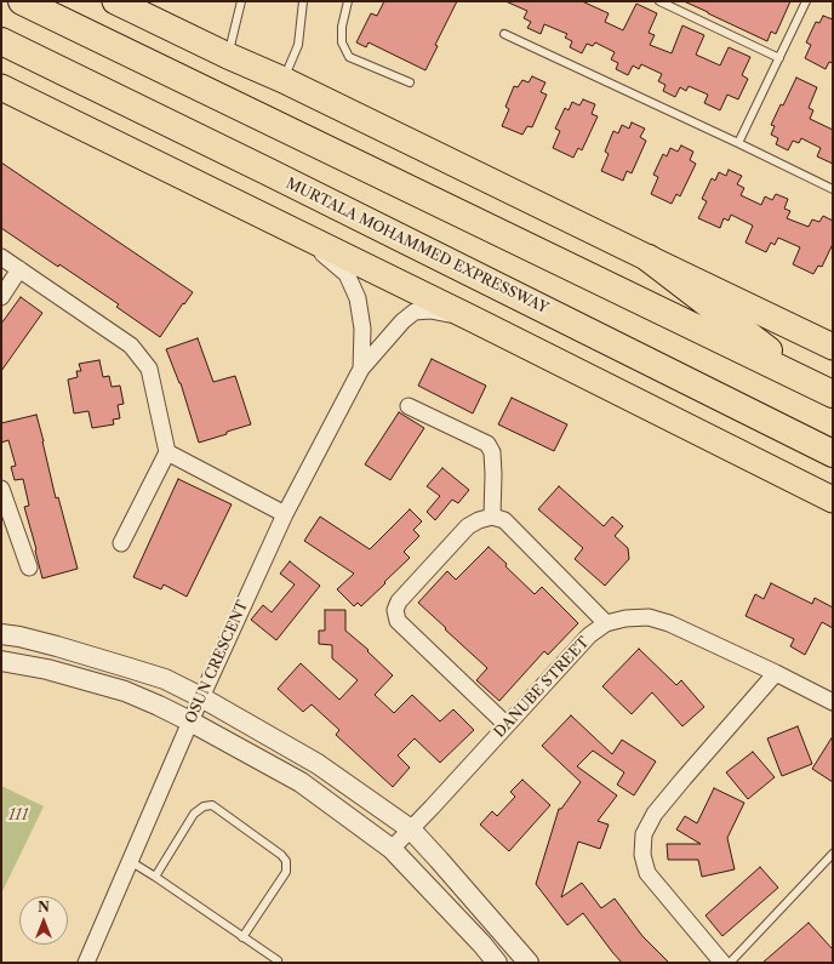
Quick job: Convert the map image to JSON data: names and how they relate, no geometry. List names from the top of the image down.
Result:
{
  "streets": {
    "highway": ["MURTALA MOHAMMED EXPRESSWAY"],
    "street": ["OSUN CRESCENT", "DANUBE STREET"]
  },
  "parks": ["111"],
  "north": "top"
}
